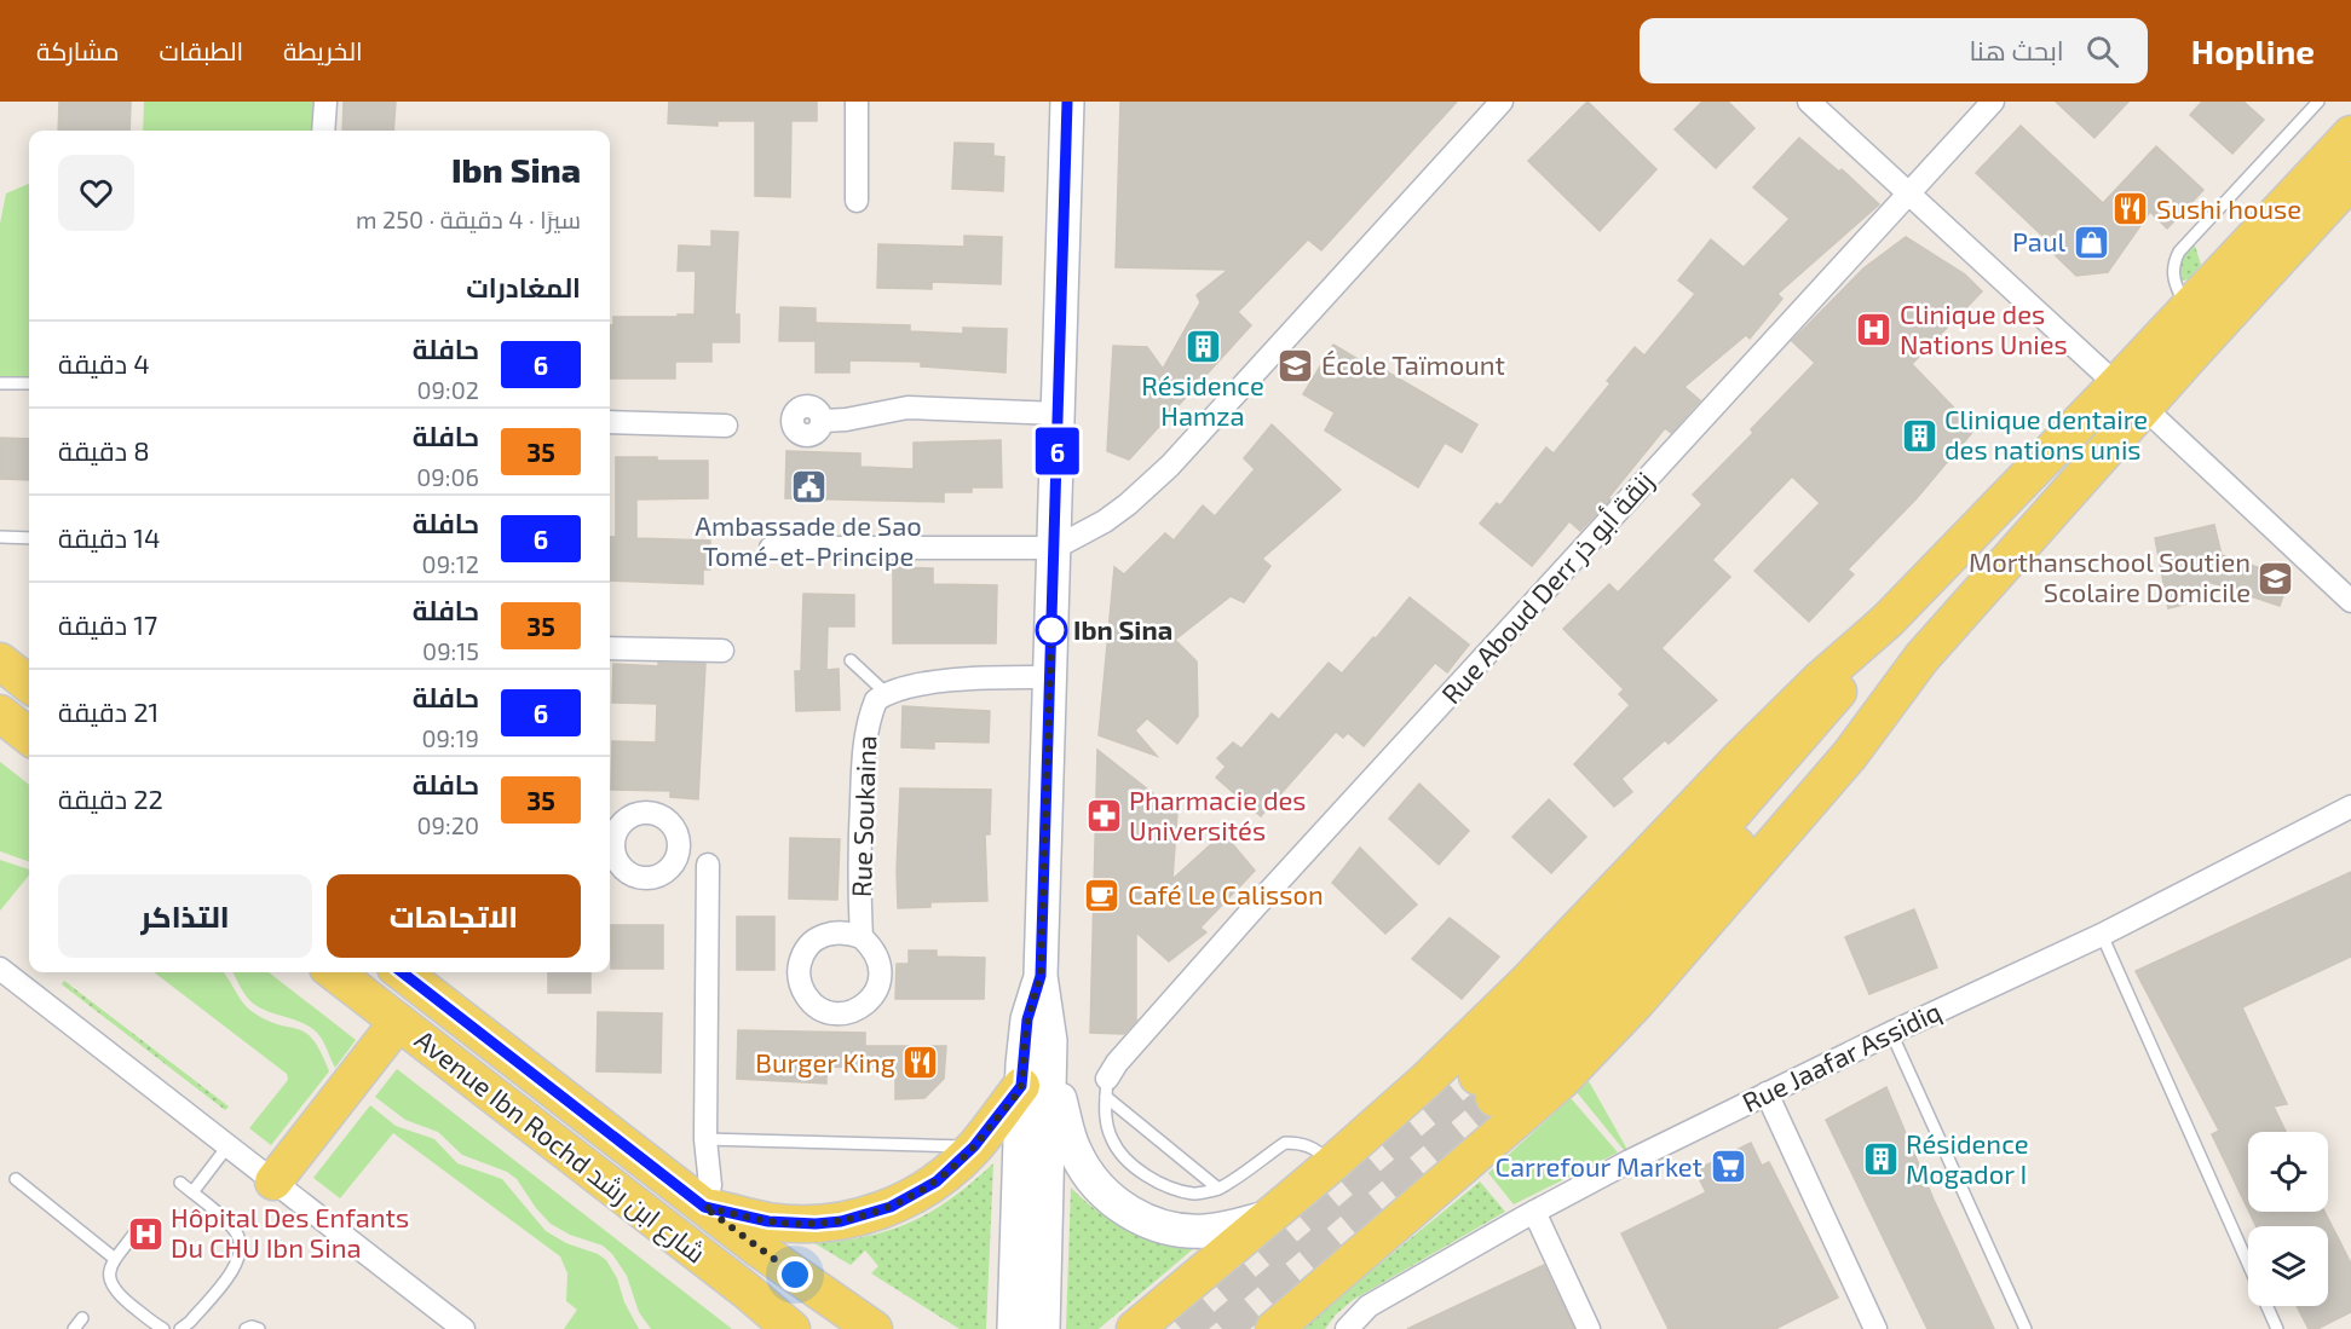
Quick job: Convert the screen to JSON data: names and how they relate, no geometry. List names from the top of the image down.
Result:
{
  "streets": {
    "main road": ["Avenue Ibn Rochd شارع ابن رشد"],
    "street": ["Rue Aboud Derr زنقة أبو ذر", "Rue Soukaina", "Rue Jaafar Assidiq"]
  },
  "places": {
    "restaurant": ["Sushi house", "Burger King"],
    "shop": ["Paul"],
    "hospital": ["Clinique des Nations Unies", "Hôpital Des Enfants Du CHU Ibn Sina"],
    "building": ["Résidence Hamza", "Clinique dentaire des nations unis", "Résidence Mogador I"],
    "school or university": ["École Taïmount", "Morthanschool Soutien Scolaire Domicile"],
    "public building": ["Ambassade de Sao Tomé-et-Principe"],
    "other": ["Ibn Sina"],
    "pharmacy": ["Pharmacie des Universités"],
    "cafe": ["Café Le Calisson"],
    "supermarket": ["Carrefour Market"]
  },
  "lines": ["bus line 6"],
  "page": {
    "header": "Hopline",
    "search": "ابحث هنا",
    "nav": ["الخريطة", "الطبقات", "مشاركة"],
    "on_map": "6",
    "heading": [
      ["Ibn Sina", "سيرًا · 4 دقيقة · 250 m"],
      "المغادرات"
    ],
    "list": [
      {
        "mark": "6",
        "name": "حافلة",
        "note": "09:02",
        "value": "4 دقيقة"
      },
      {
        "mark": "35",
        "name": "حافلة",
        "note": "09:06",
        "value": "8 دقيقة"
      },
      {
        "mark": "6",
        "name": "حافلة",
        "note": "09:12",
        "value": "14 دقيقة"
      },
      {
        "mark": "35",
        "name": "حافلة",
        "note": "09:15",
        "value": "17 دقيقة"
      },
      {
        "mark": "6",
        "name": "حافلة",
        "note": "09:19",
        "value": "21 دقيقة"
      },
      {
        "mark": "35",
        "name": "حافلة",
        "note": "09:20",
        "value": "22 دقيقة"
      }
    ],
    "buttons": ["الاتجاهات", "التذاكر"]
  }
}
